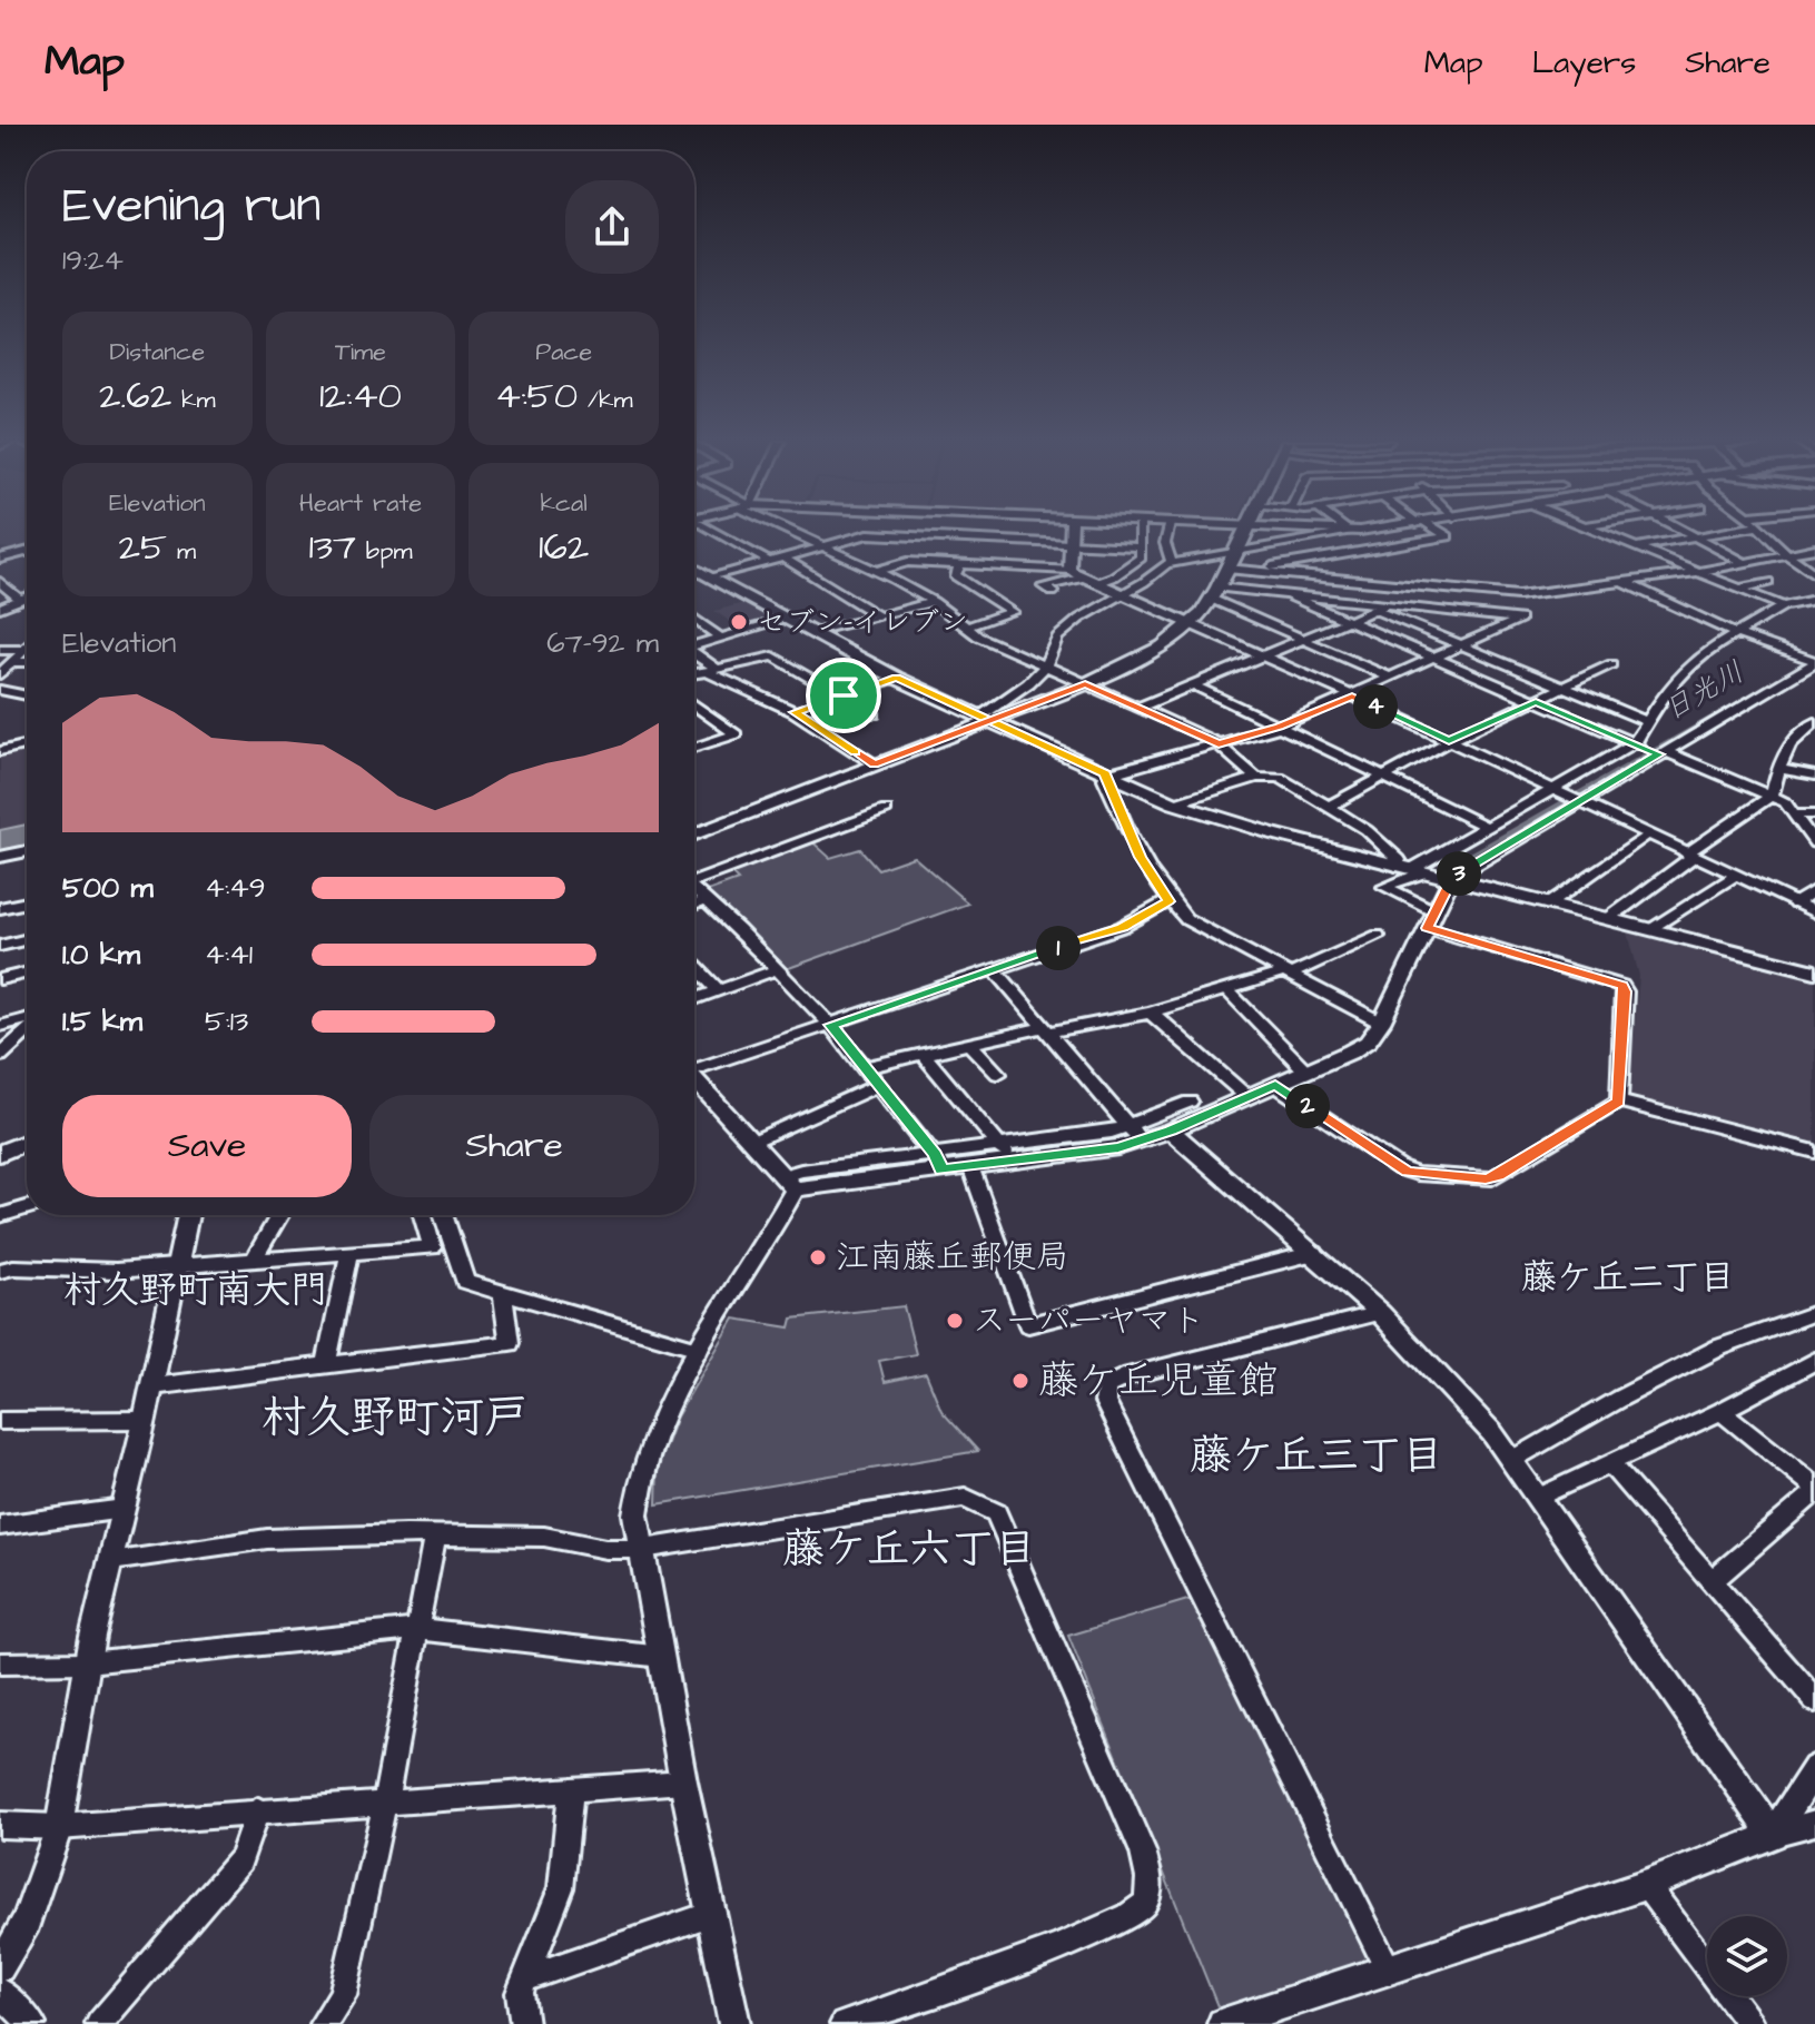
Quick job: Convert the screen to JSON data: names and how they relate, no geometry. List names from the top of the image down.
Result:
{
  "districts": [
    "藤ケ丘二丁目",
    "村久野町南大門",
    "村久野町河戸",
    "藤ケ丘三丁目",
    "藤ケ丘六丁目"
  ],
  "water": ["日光川"],
  "places": [
    "セブン-イレブン",
    "江南藤丘郵便局",
    "スーパーヤマト",
    "藤ケ丘児童館"
  ],
  "page": {
    "header": "Map",
    "nav": ["Map", "Layers", "Share"],
    "heading": ["Evening run", "19:24"],
    "stats": [
      ["Distance", "2.62 km"],
      ["Time", "12:40"],
      ["Pace", "4:50 /km"],
      ["Elevation", "25 m"],
      ["Heart rate", "137 bpm"],
      ["kcal", "162"]
    ],
    "chart": ["Elevation", "67–92 m"],
    "pins": [
      "4",
      "3",
      "1",
      "2"
    ],
    "list": [
      {
        "name": "500 m",
        "note": "4:49"
      },
      {
        "name": "1.0 km",
        "note": "4:41"
      },
      {
        "name": "1.5 km",
        "note": "5:13"
      }
    ],
    "buttons": ["Save", "Share"]
  }
}
